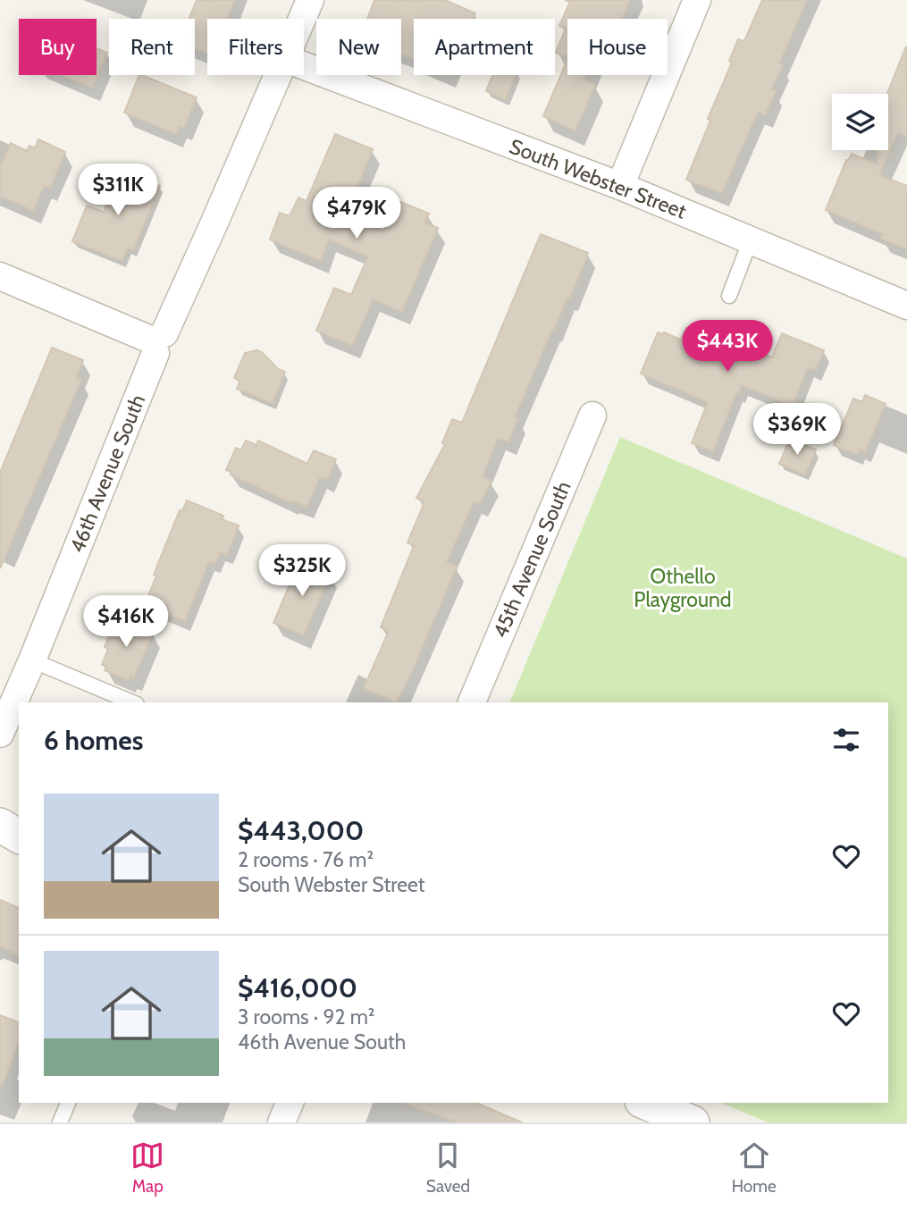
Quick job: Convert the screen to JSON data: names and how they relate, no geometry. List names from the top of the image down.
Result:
{
  "streets": {
    "street": ["South Webster Street", "46th Avenue South", "45th Avenue South"]
  },
  "parks": ["Othello Playground"],
  "page": {
    "chip": [
      "Buy",
      "Rent",
      "Filters",
      "New",
      "Apartment",
      "House"
    ],
    "price": [
      "$311K",
      "$479K",
      "$443K",
      "$369K",
      "$325K",
      "$416K"
    ],
    "heading": "6 homes",
    "list": [
      {
        "name": "$443,000",
        "note": "2 rooms · 76 m² · South Webster Street"
      },
      {
        "name": "$416,000",
        "note": "3 rooms · 92 m² · 46th Avenue South"
      }
    ],
    "tabs": ["Map", "Saved", "Home"]
  }
}
